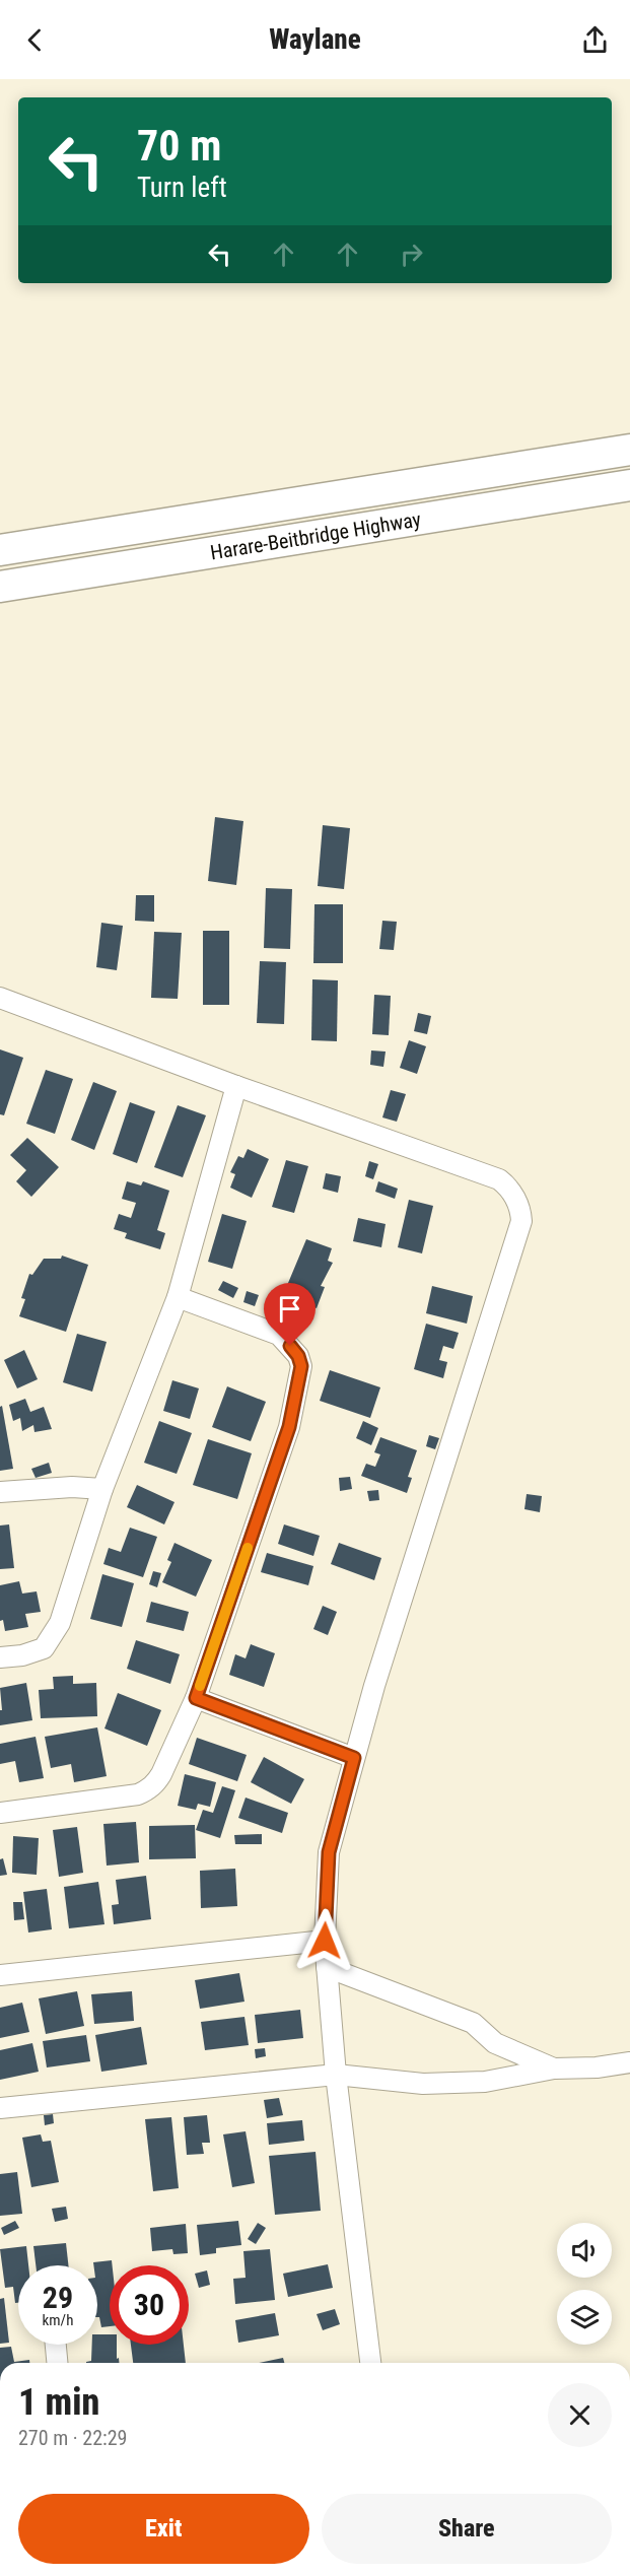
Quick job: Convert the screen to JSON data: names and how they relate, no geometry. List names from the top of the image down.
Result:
{
  "streets": {
    "highway": ["Harare-Beitbridge Highway"]
  },
  "page": {
    "header": "Waylane",
    "turn": ["70 m", "Turn left"],
    "speed": "29 km/h",
    "limit": "30",
    "heading": ["1 min", "270 m · 22:29"],
    "buttons": ["Exit", "Share"]
  }
}
